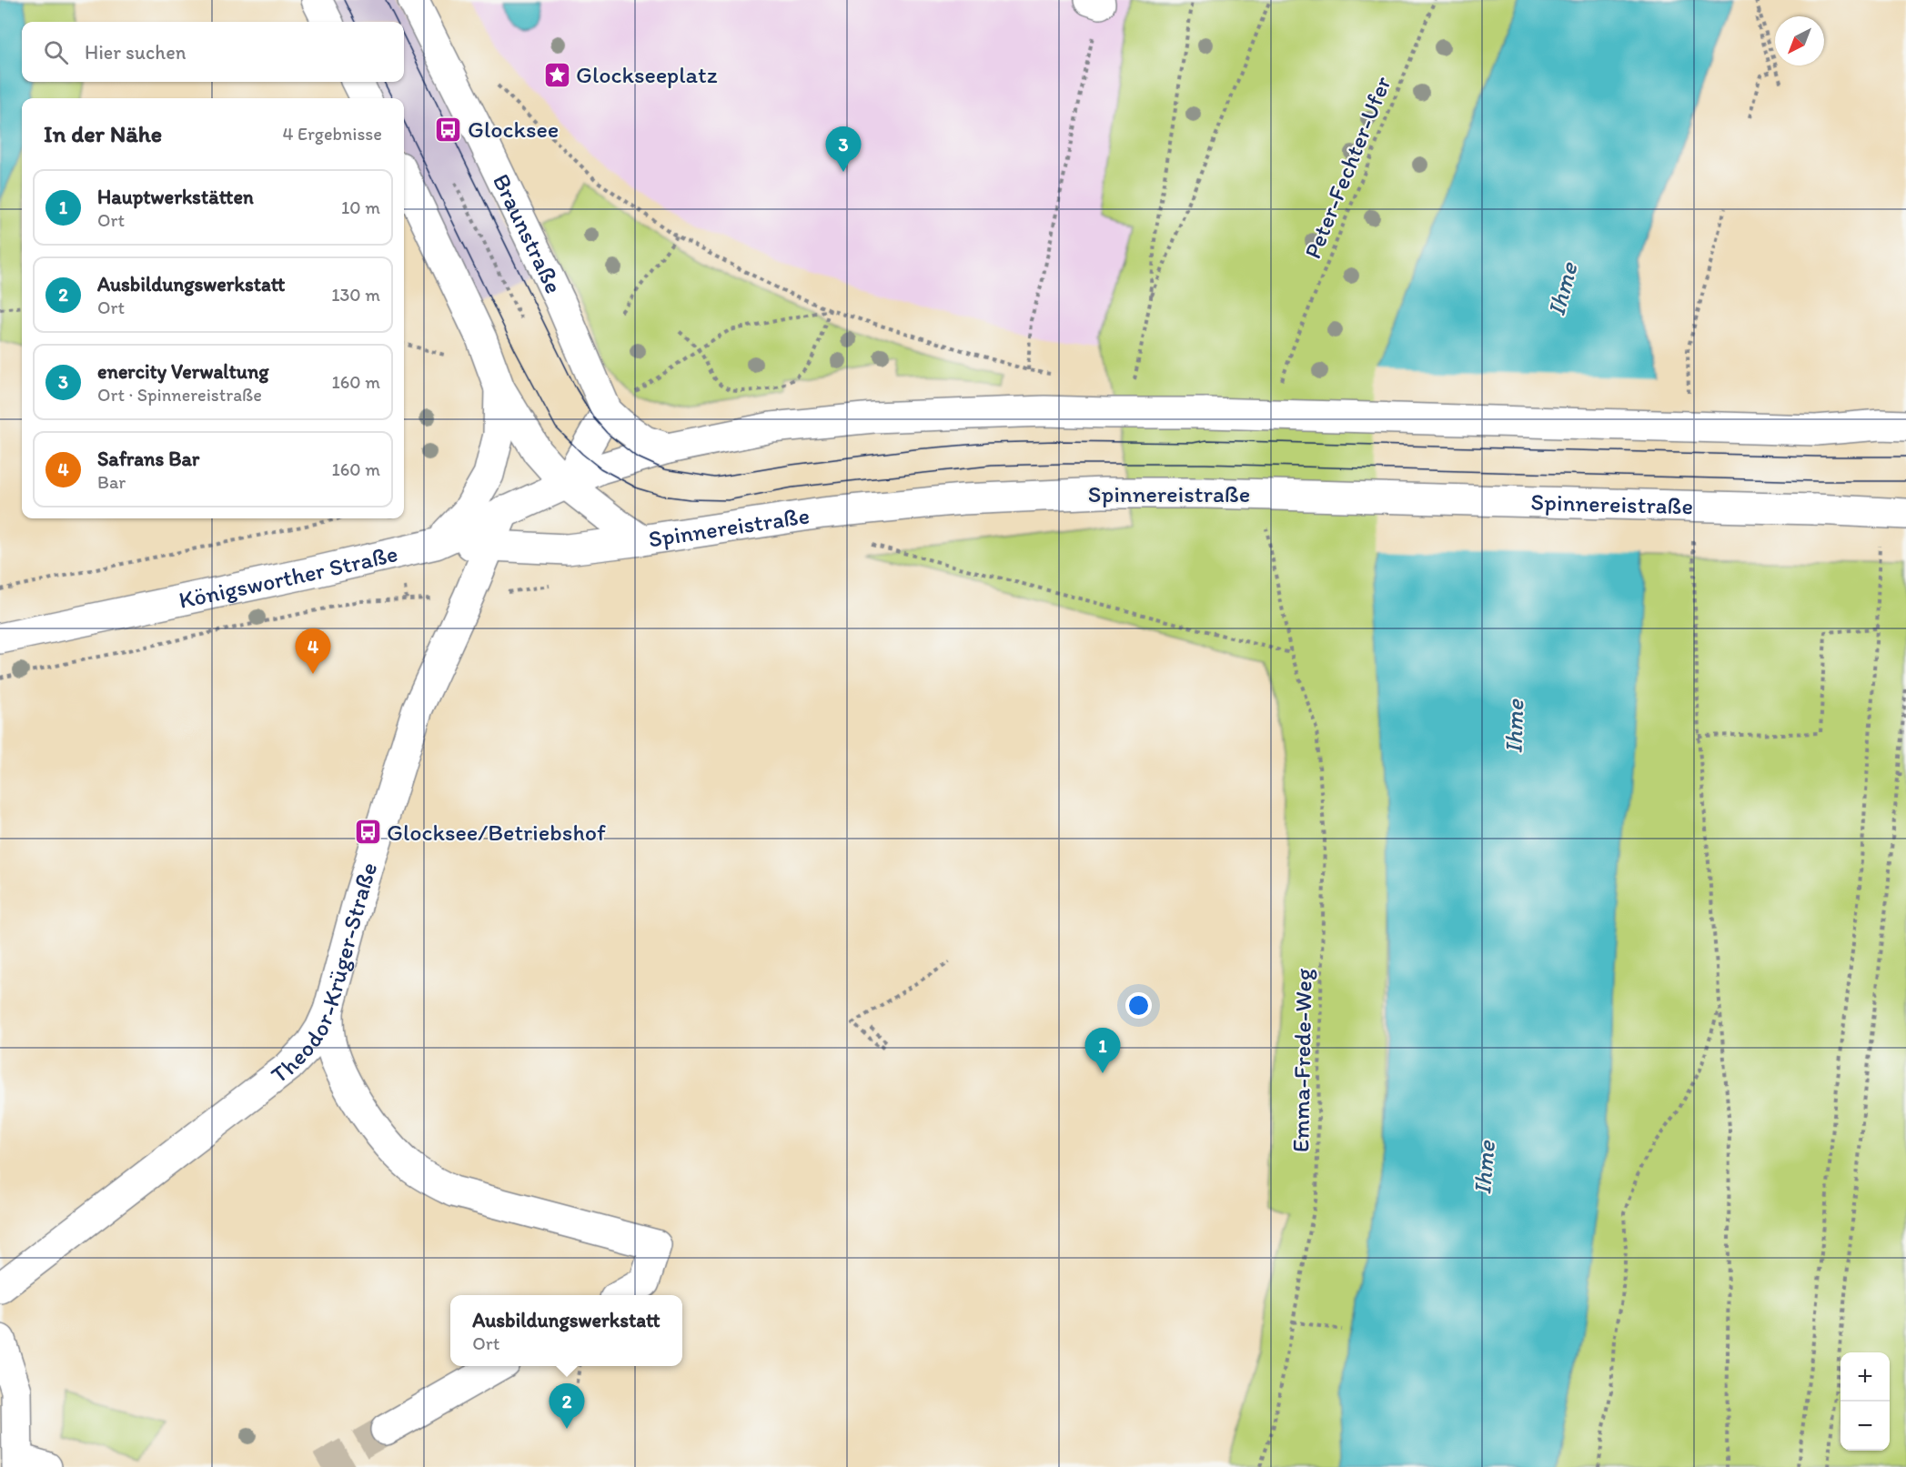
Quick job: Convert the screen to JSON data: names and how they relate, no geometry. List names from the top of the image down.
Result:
{
  "streets": {
    "street": [
      "Braunstraße",
      "Spinnereistraße",
      "Königsworther Straße",
      "Theodor-Krüger-Straße"
    ],
    "path": ["Peter-Fechter-Ufer", "Emma-Frede-Weg"]
  },
  "crossings": [
    ["Spinnereistraße", "Königsworther Straße"],
    ["Spinnereistraße", "Theodor-Krüger-Straße"],
    ["Königsworther Straße", "Theodor-Krüger-Straße"]
  ],
  "water": ["Ihme"],
  "places": {
    "place": ["Glockseeplatz"],
    "bus stop": ["Glocksee", "Glocksee/Betriebshof"]
  },
  "north": "bottom left",
  "page": {
    "search": "Hier suchen",
    "heading": ["In der Nähe", "4 Ergebnisse"],
    "pins": [
      "3",
      "4",
      "1",
      "2"
    ],
    "list": [
      {
        "mark": "1",
        "name": "Hauptwerkstätten",
        "note": "Ort",
        "value": "10 m"
      },
      {
        "mark": "2",
        "name": "Ausbildungswerkstatt",
        "note": "Ort",
        "value": "130 m"
      },
      {
        "mark": "3",
        "name": "enercity Verwaltung",
        "note": "Ort · Spinnereistraße",
        "value": "160 m"
      },
      {
        "mark": "4",
        "name": "Safrans Bar",
        "note": "Bar",
        "value": "160 m"
      }
    ],
    "popup": ["Ausbildungswerkstatt", "Ort"],
    "map_buttons": ["+", "−"]
  }
}
